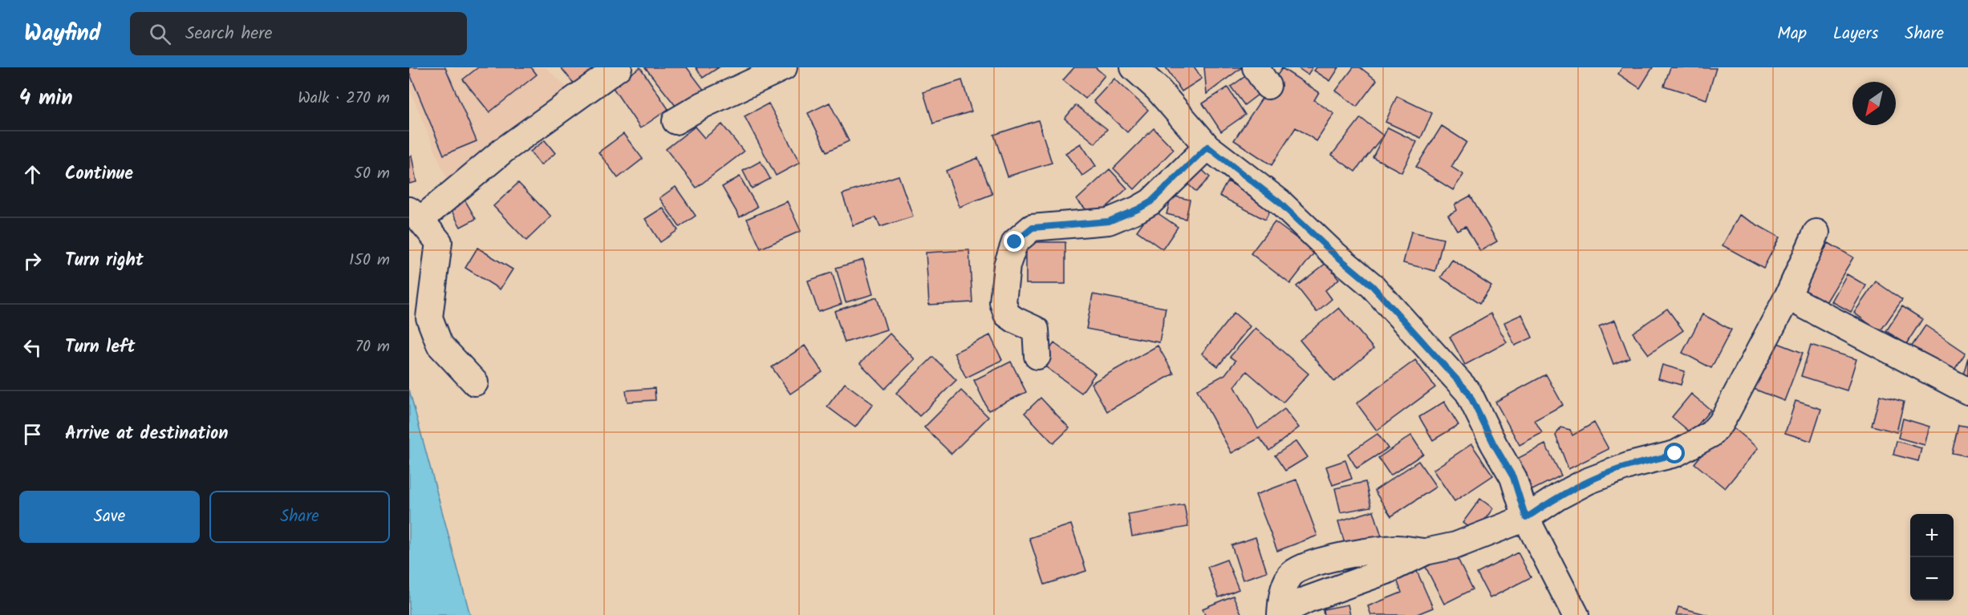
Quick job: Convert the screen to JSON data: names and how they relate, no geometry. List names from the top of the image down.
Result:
{
  "north": "bottom left",
  "page": {
    "header": "Wayfind",
    "search": "Search here",
    "nav": ["Map", "Layers", "Share"],
    "heading": ["4 min", "Walk · 270 m"],
    "list": [
      ["Continue", "50 m"],
      ["Turn right", "150 m"],
      ["Turn left", "70 m"],
      "Arrive at destination"
    ],
    "buttons": ["Save", "Share"],
    "map_buttons": ["+", "−"]
  }
}
